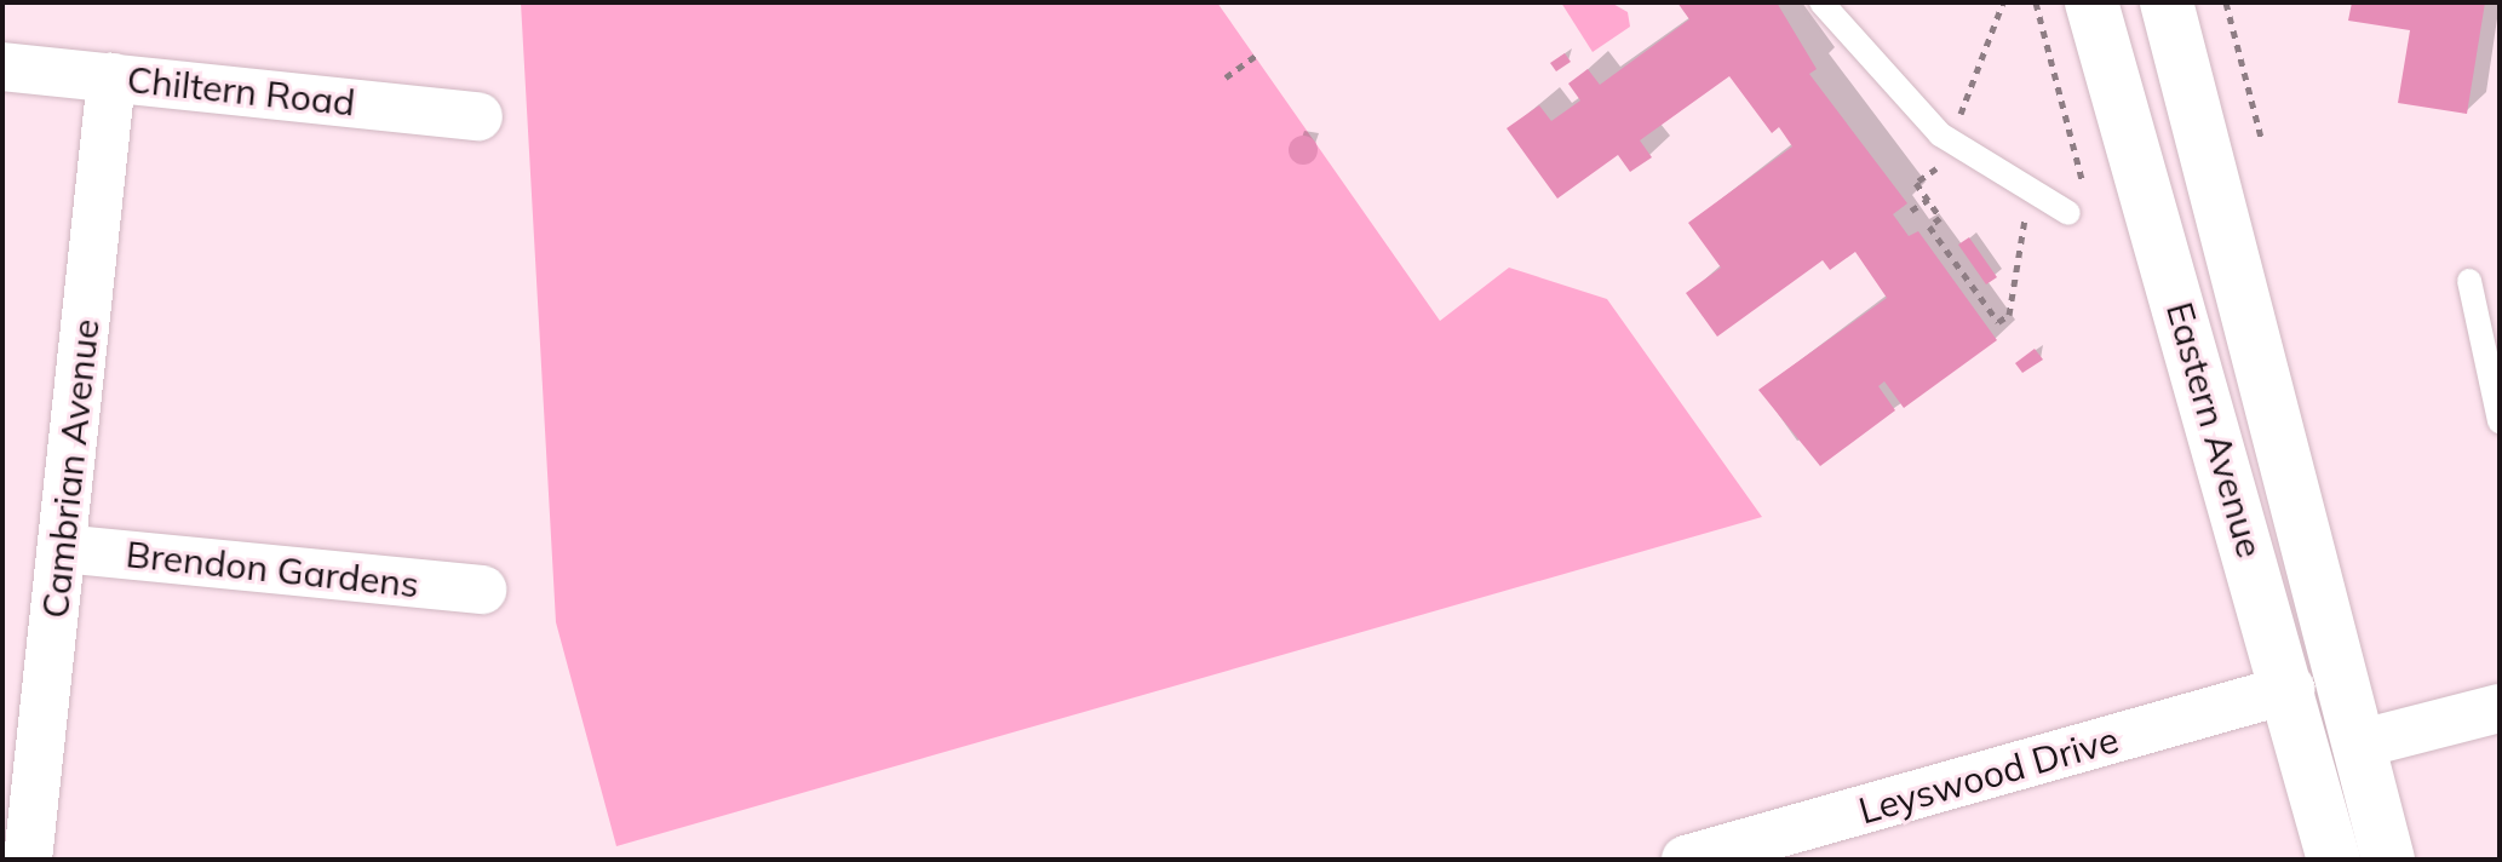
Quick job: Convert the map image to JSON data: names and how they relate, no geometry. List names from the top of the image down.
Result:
{
  "streets": {
    "highway": ["Eastern Avenue"],
    "street": [
      "Chiltern Road",
      "Cambrian Avenue",
      "Brendon Gardens",
      "Leyswood Drive"
    ]
  },
  "crossings": [
    ["Chiltern Road", "Cambrian Avenue"],
    ["Eastern Avenue", "Leyswood Drive"],
    ["Cambrian Avenue", "Brendon Gardens"]
  ]
}
